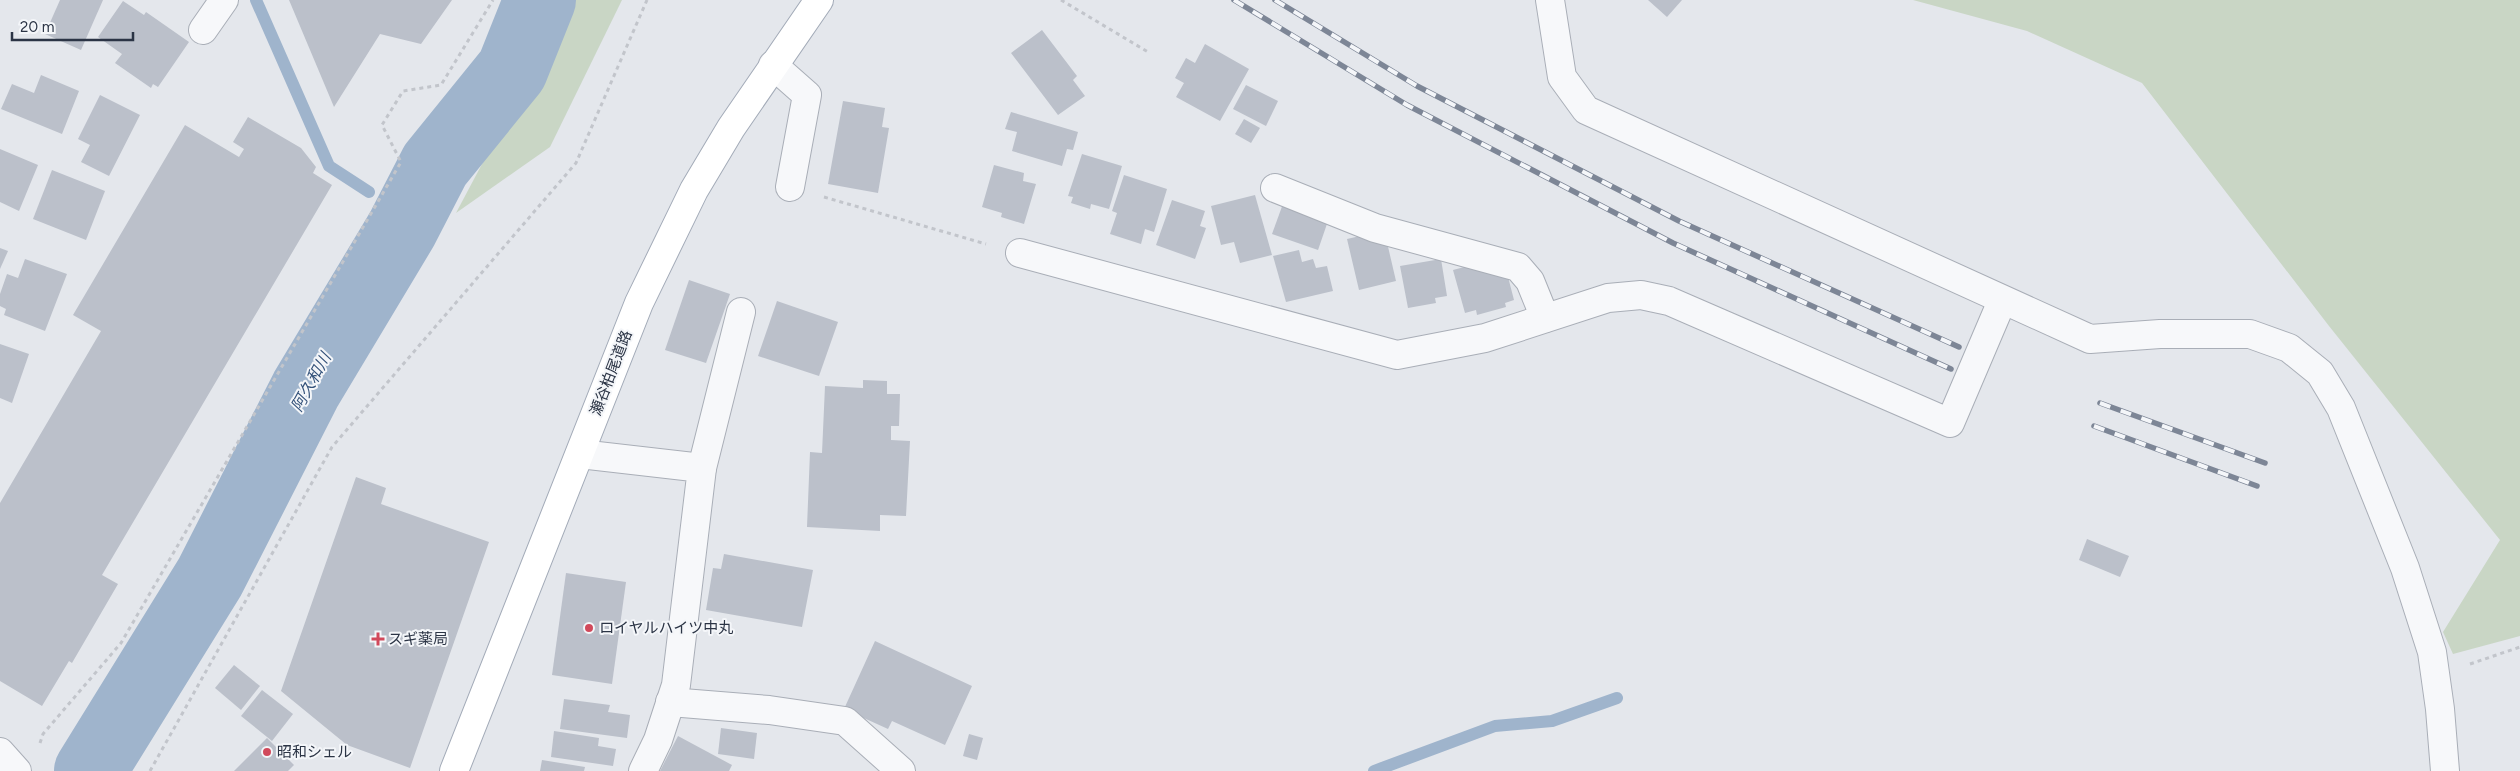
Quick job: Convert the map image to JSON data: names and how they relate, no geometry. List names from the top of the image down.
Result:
{
  "streets": {
    "main road": ["瀬谷柏尾道路"]
  },
  "water": ["阿久和川"],
  "places": {
    "other": ["ロイヤルハイツ中丸", "昭和シェル"],
    "health": ["スギ薬局"]
  },
  "scale_bar": "20 m"
}
